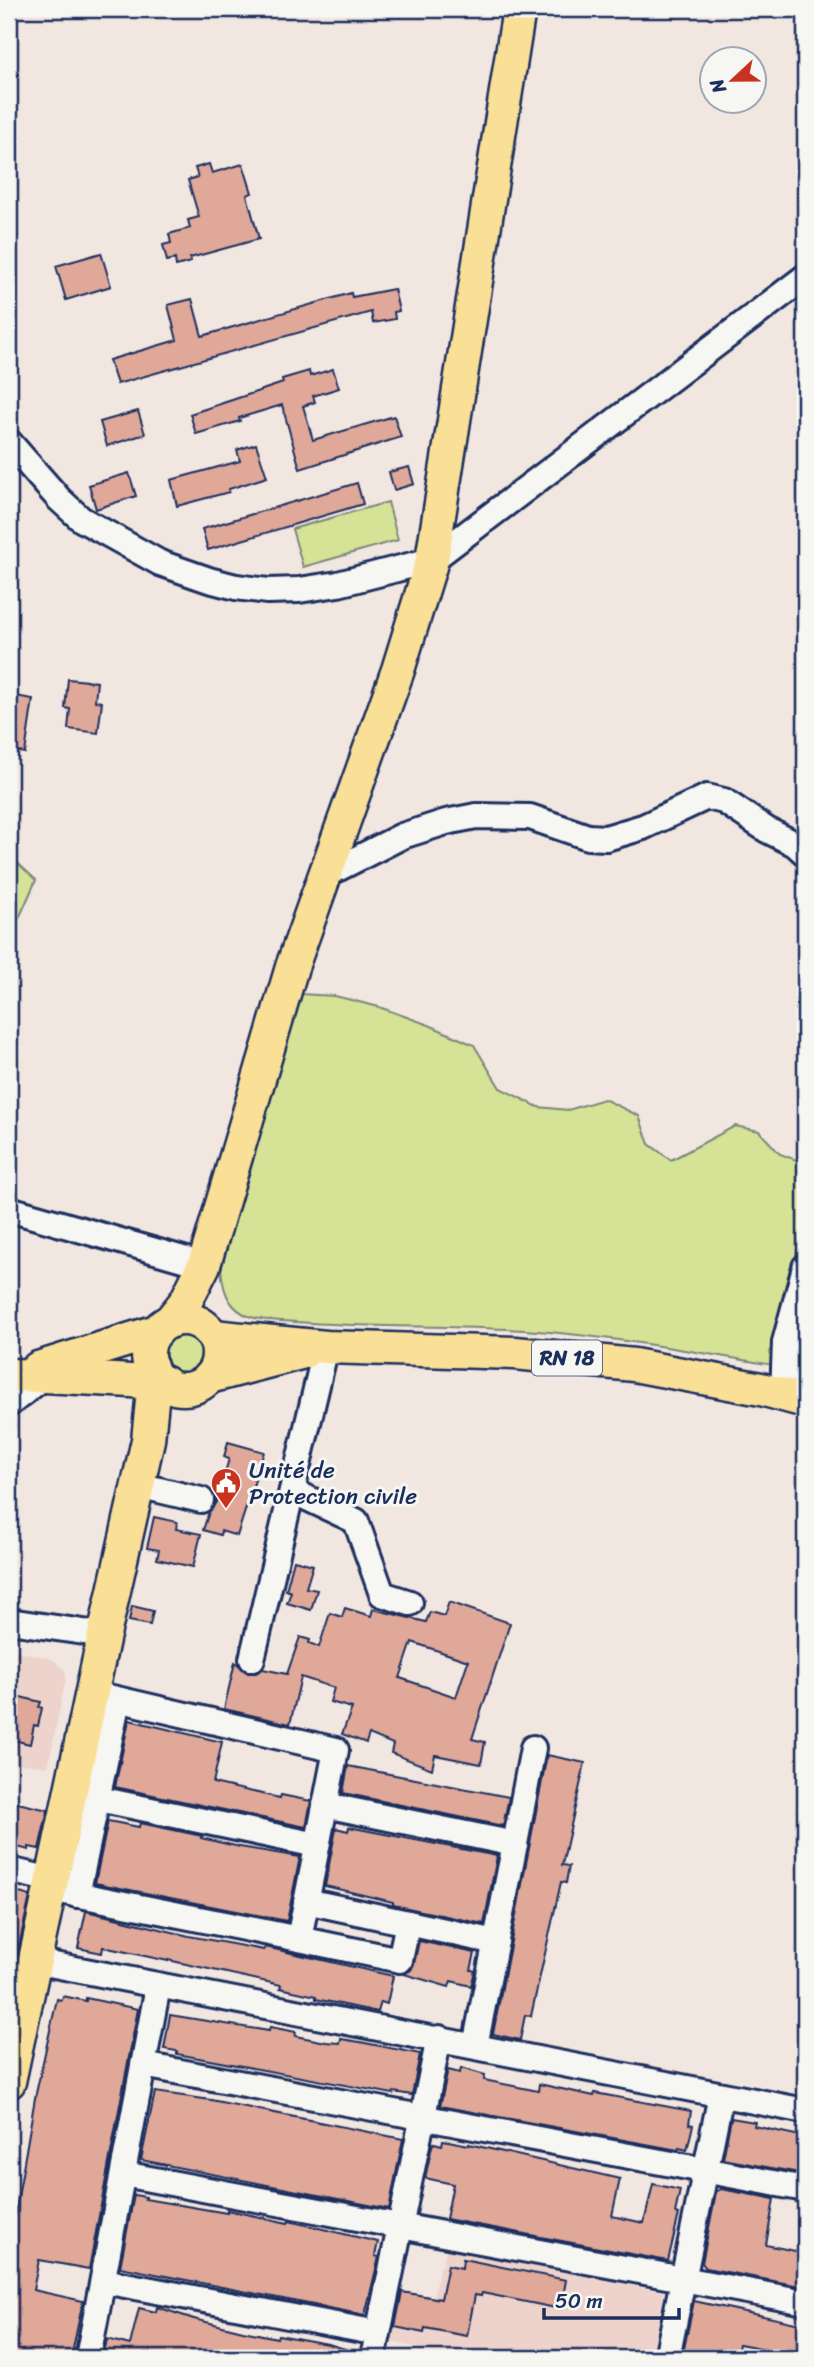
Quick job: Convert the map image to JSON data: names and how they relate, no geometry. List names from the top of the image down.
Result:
{
  "streets": {
    "main road": ["RN 18"]
  },
  "places": {
    "public building": ["Unité de Protection civile"]
  },
  "scale_bar": "50 m",
  "north": "left"
}
